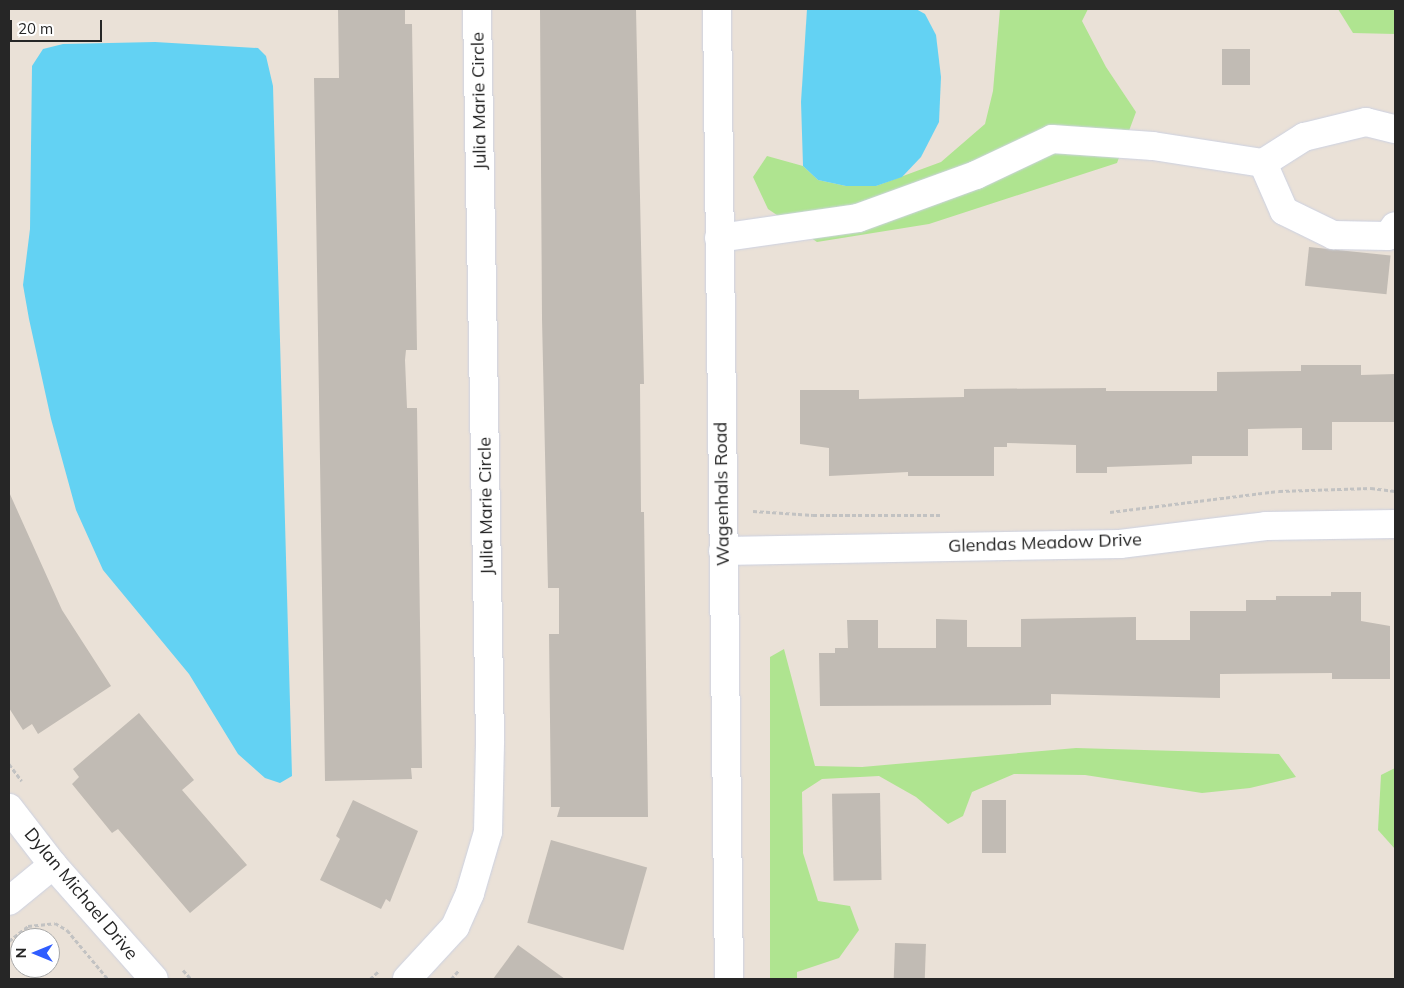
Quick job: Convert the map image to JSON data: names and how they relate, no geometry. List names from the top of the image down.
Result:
{
  "streets": {
    "street": [
      "Julia Marie Circle",
      "Wagenhals Road",
      "Glendas Meadow Drive",
      "Dylan Michael Drive"
    ]
  },
  "crossings": [
    ["Wagenhals Road", "Glendas Meadow Drive"]
  ],
  "scale_bar": "20 m",
  "north": "left"
}
